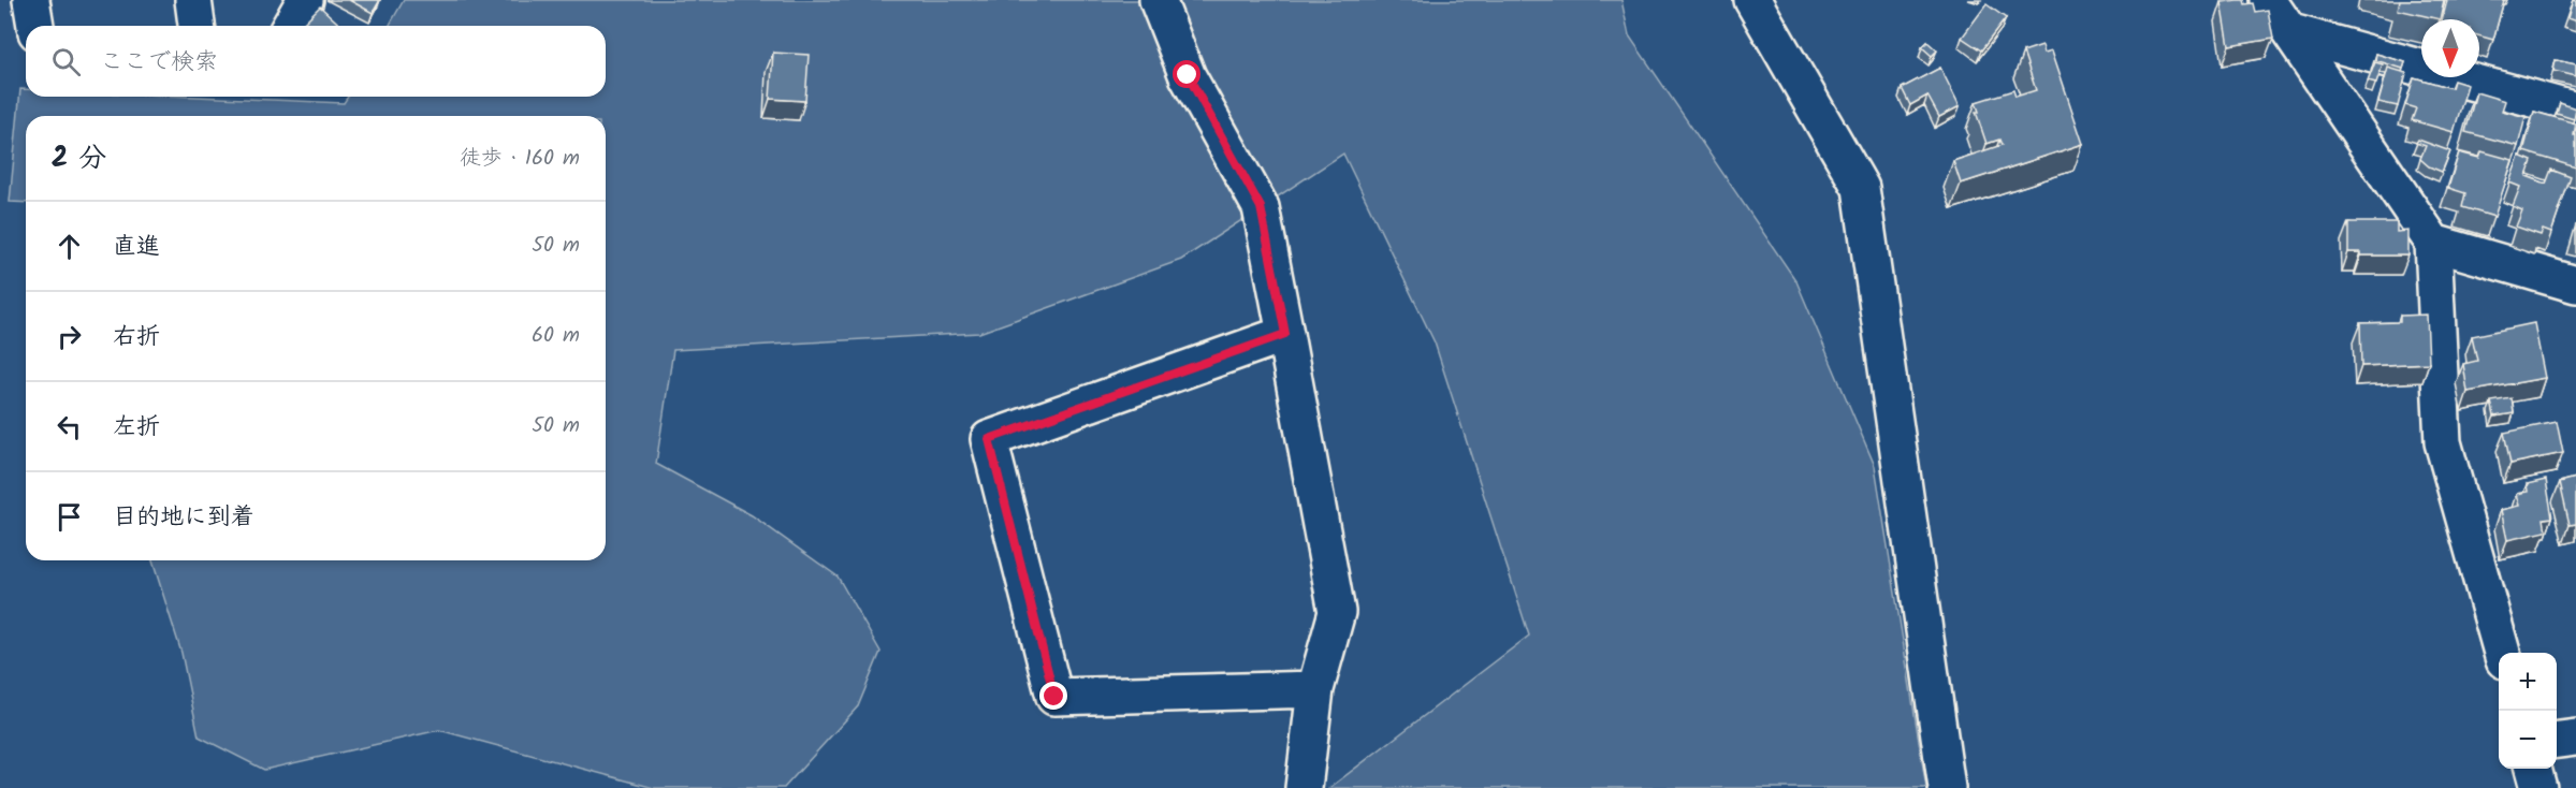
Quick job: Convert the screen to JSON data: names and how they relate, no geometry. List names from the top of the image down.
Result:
{
  "north": "bottom",
  "page": {
    "search": "ここで検索",
    "heading": ["2 分", "徒歩 · 160 m"],
    "list": [
      ["直進", "50 m"],
      ["右折", "60 m"],
      ["左折", "50 m"],
      "目的地に到着"
    ],
    "map_buttons": ["+", "−"]
  }
}
